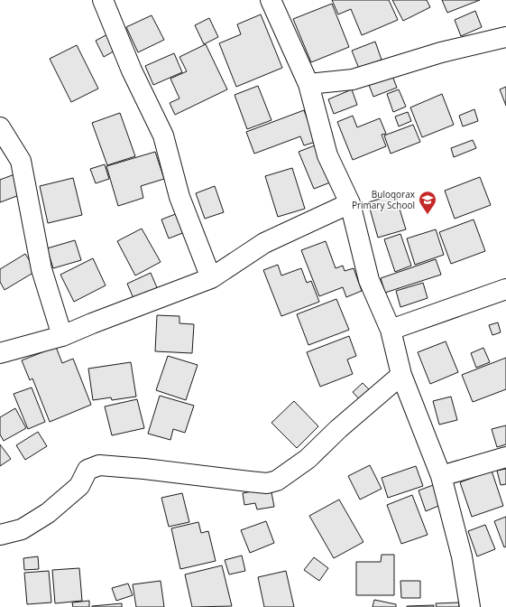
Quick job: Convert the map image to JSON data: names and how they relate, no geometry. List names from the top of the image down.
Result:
{
  "places": {
    "school or university": ["Buloqorax Primary School"]
  }
}
